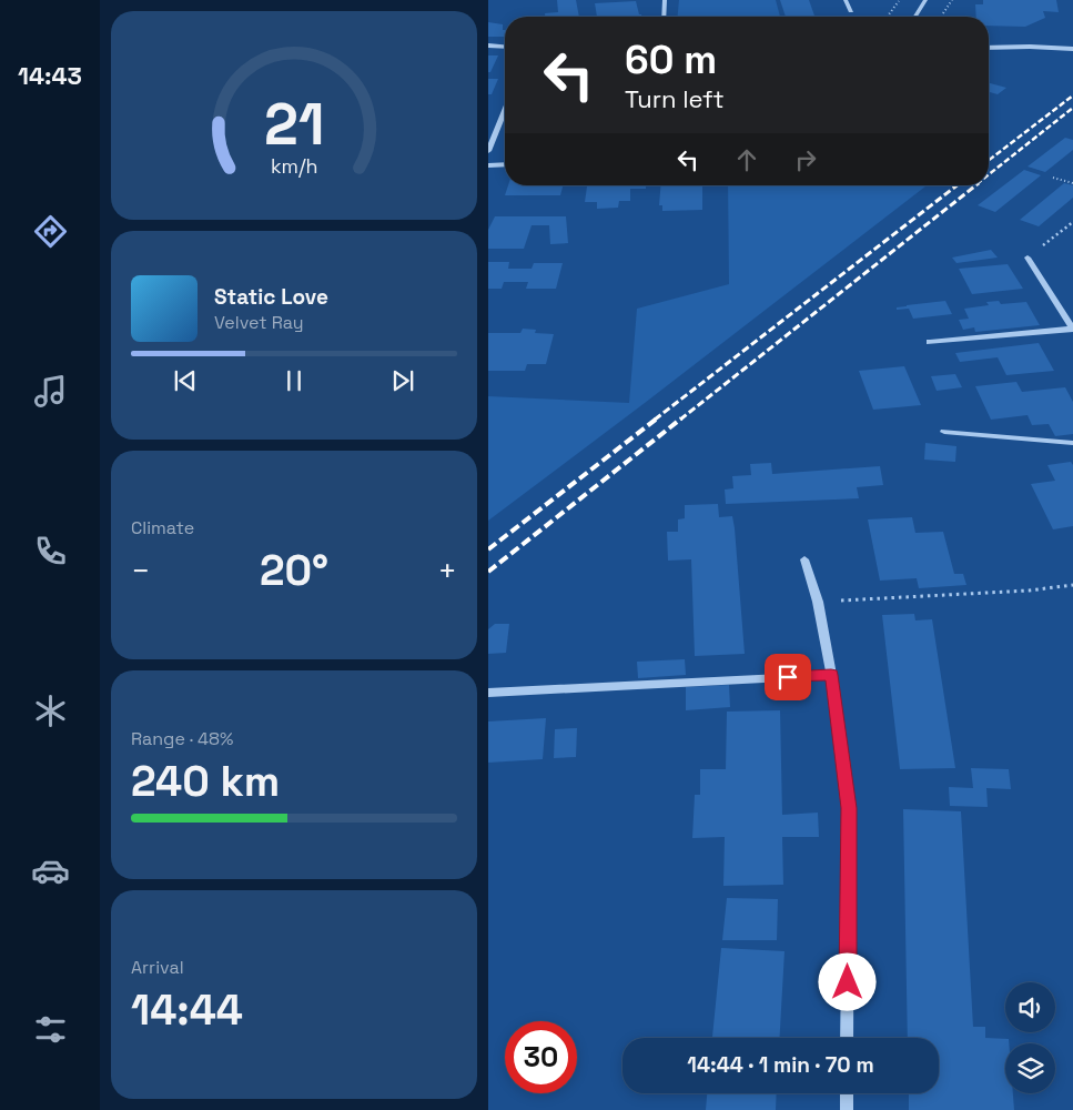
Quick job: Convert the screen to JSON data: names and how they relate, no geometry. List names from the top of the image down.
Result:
{
  "page": {
    "tabs": "14:43",
    "turn": ["60 m", "Turn left"],
    "song": ["Static Love", "Velvet Ray"],
    "tile": [
      "Climate",
      ["Range · 48%", "240 km"],
      ["Arrival", "14:44"]
    ],
    "heat": ["−", "20°", "+"],
    "limit": "30",
    "trip": "14:44 · 1 min · 70 m",
    "gauge": ["21", "km/h"]
  }
}
